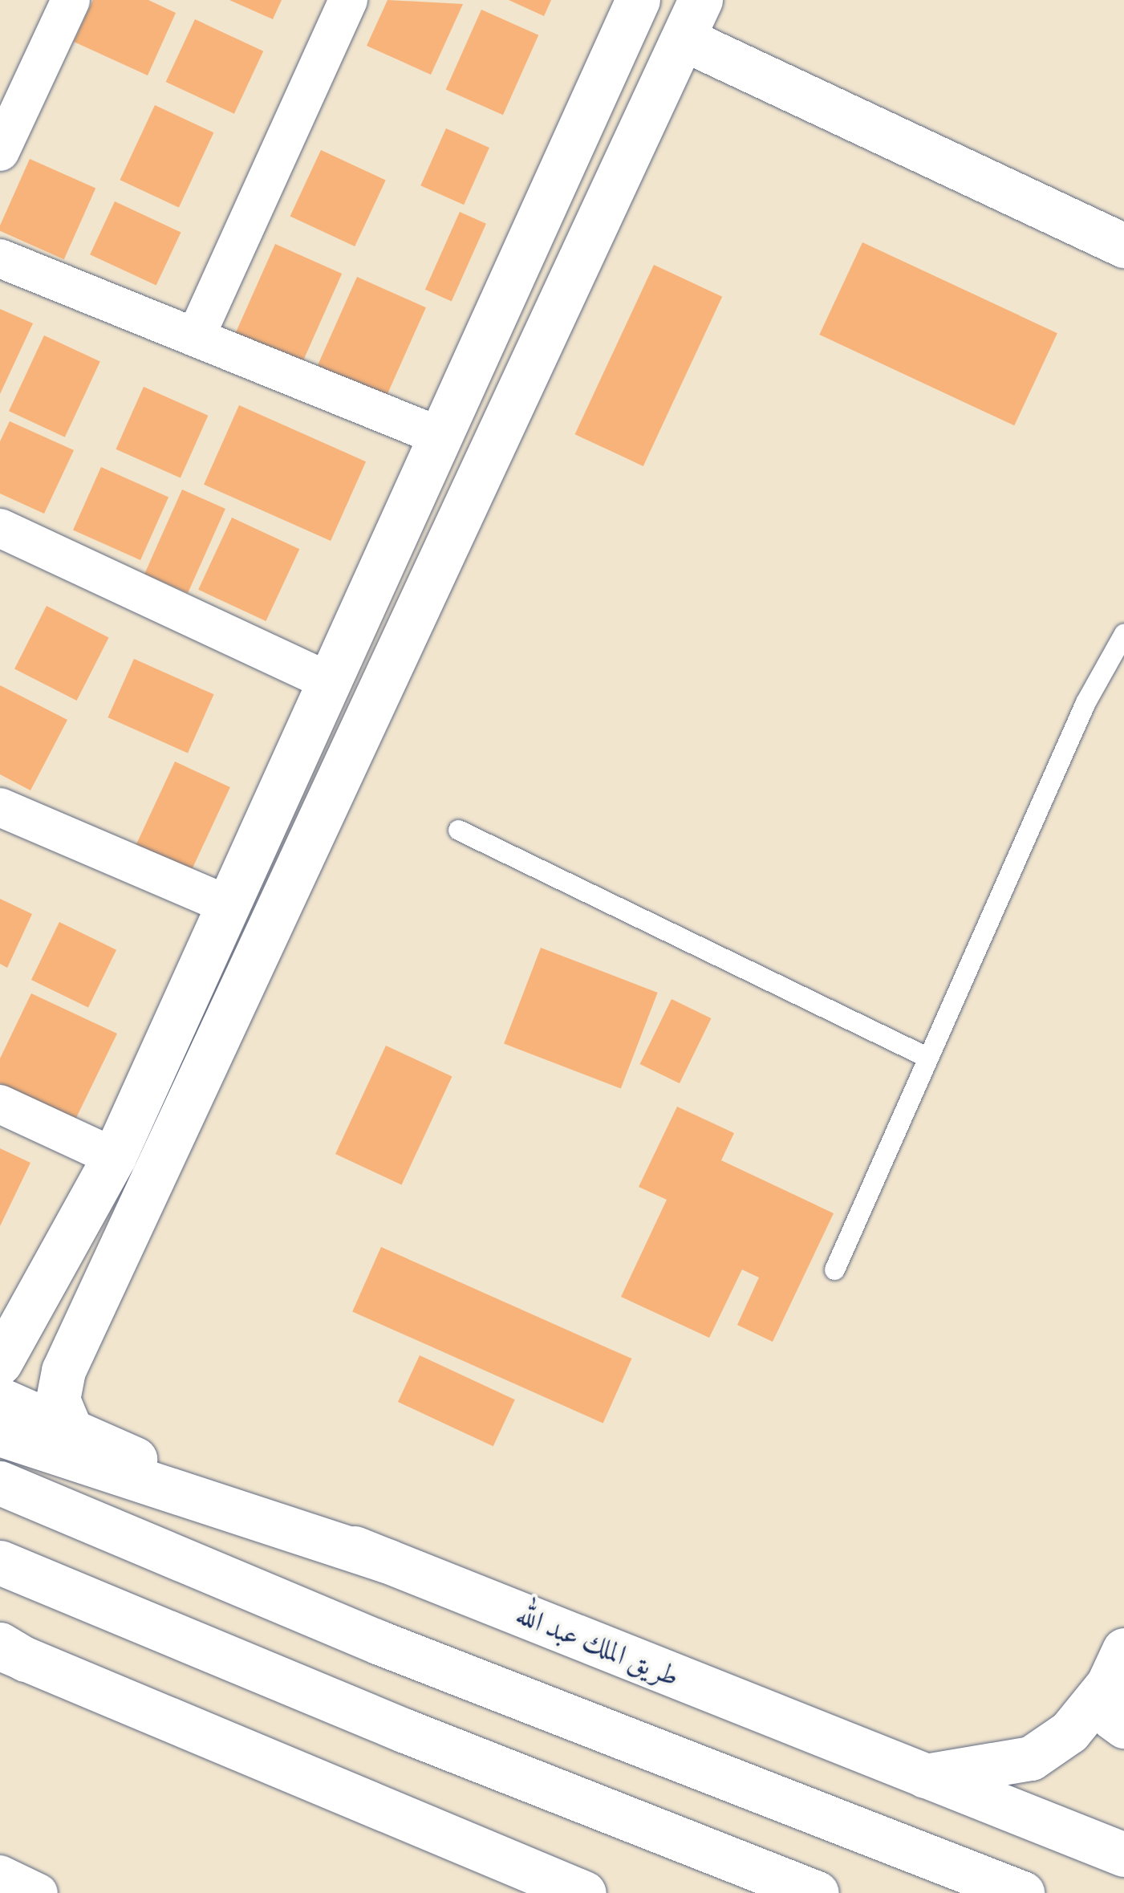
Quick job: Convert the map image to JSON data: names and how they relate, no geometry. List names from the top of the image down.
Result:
{
  "streets": {
    "main road": ["طريق الملك عبد الله"]
  }
}
